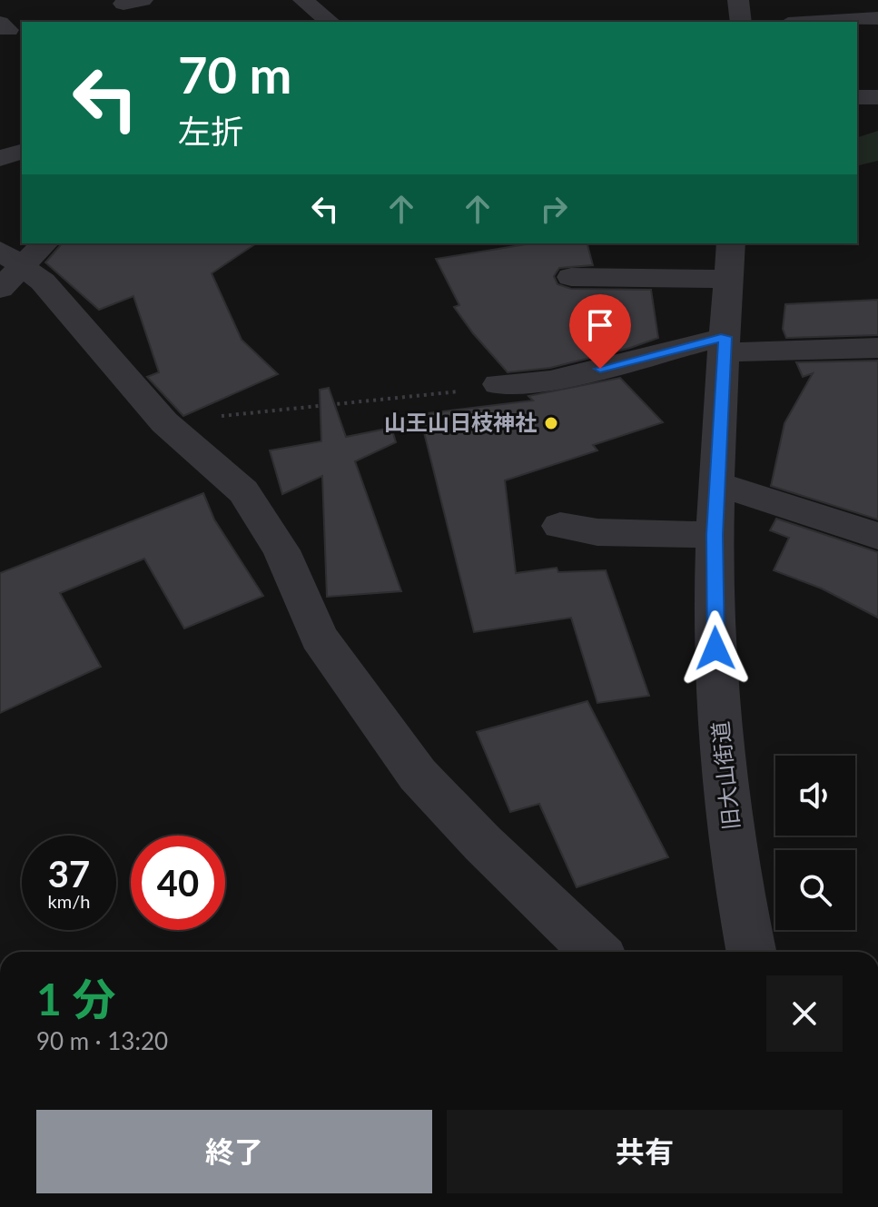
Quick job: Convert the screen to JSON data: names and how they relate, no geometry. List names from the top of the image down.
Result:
{
  "streets": {
    "street": ["旧大山街道"]
  },
  "places": ["山王山日枝神社"],
  "page": {
    "turn": ["70 m", "左折"],
    "speed": "37 km/h",
    "limit": "40",
    "heading": ["1 分", "90 m · 13:20"],
    "buttons": ["終了", "共有"]
  }
}
